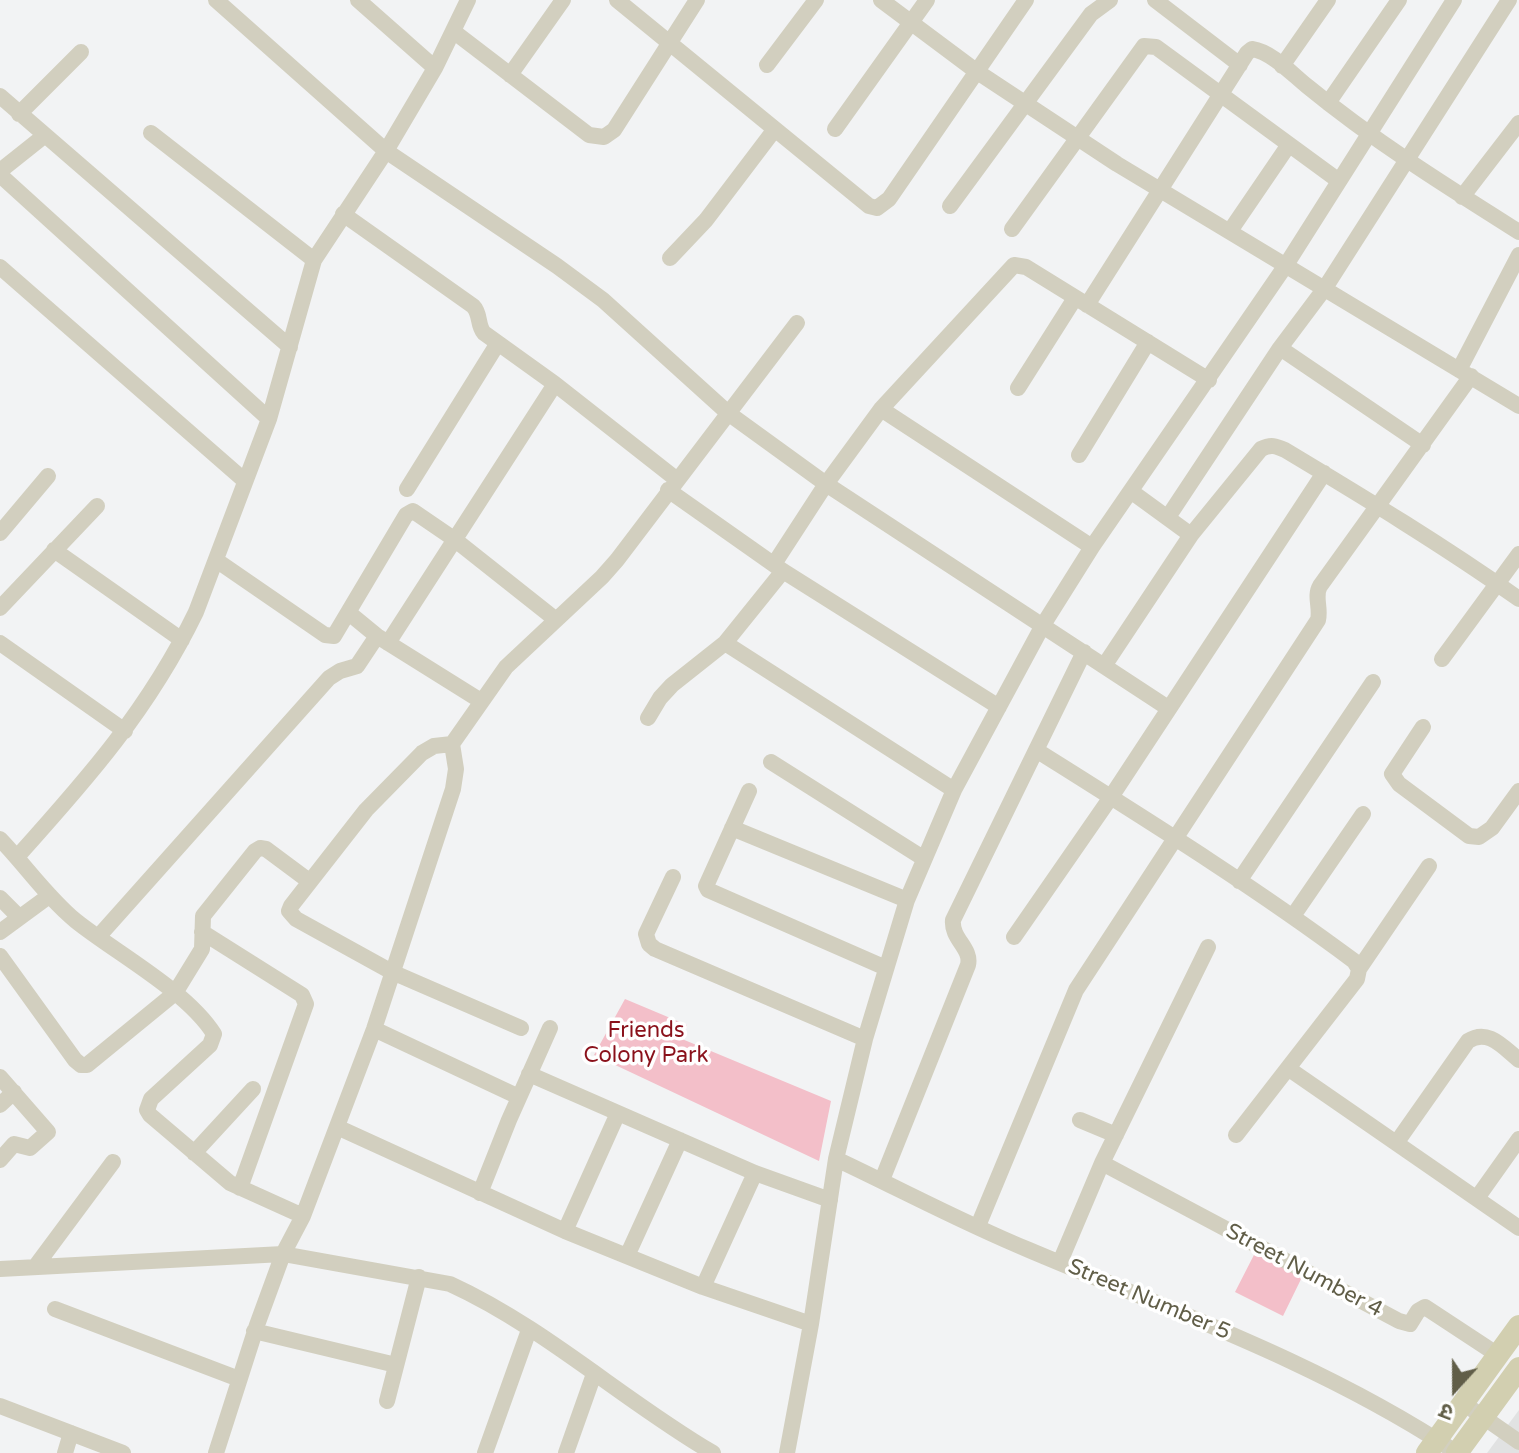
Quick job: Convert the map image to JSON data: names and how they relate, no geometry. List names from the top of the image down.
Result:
{
  "streets": {
    "street": ["Street Number 4", "Street Number 5"]
  },
  "parks": ["Friends Colony Park"],
  "north": "bottom"
}
